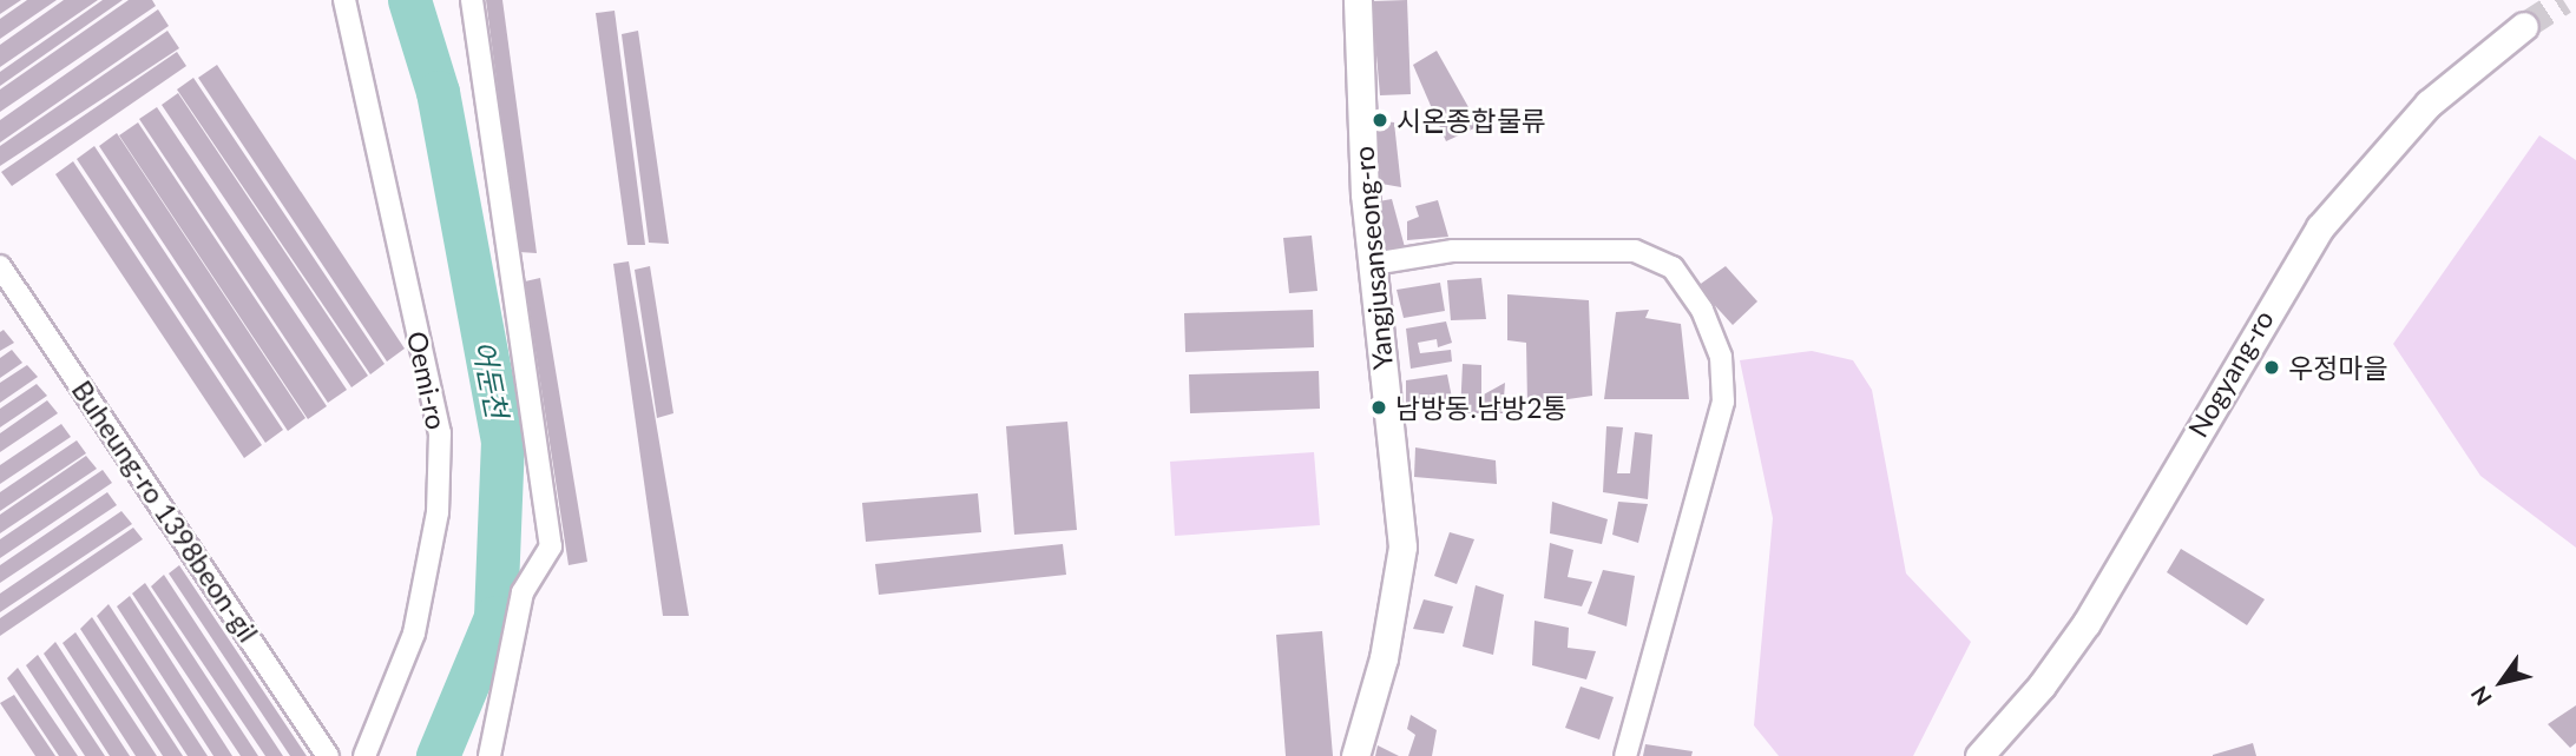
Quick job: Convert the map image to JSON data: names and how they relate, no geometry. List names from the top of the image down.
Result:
{
  "streets": {
    "street": [
      "Yangjusanseong-ro",
      "Nogyang-ro",
      "Oemi-ro",
      "Buheung-ro 1398beon-gil"
    ]
  },
  "water": ["어둔천"],
  "places": ["시온종합물류", "우정마을", "남방동.남방2통"],
  "north": "bottom left"
}
